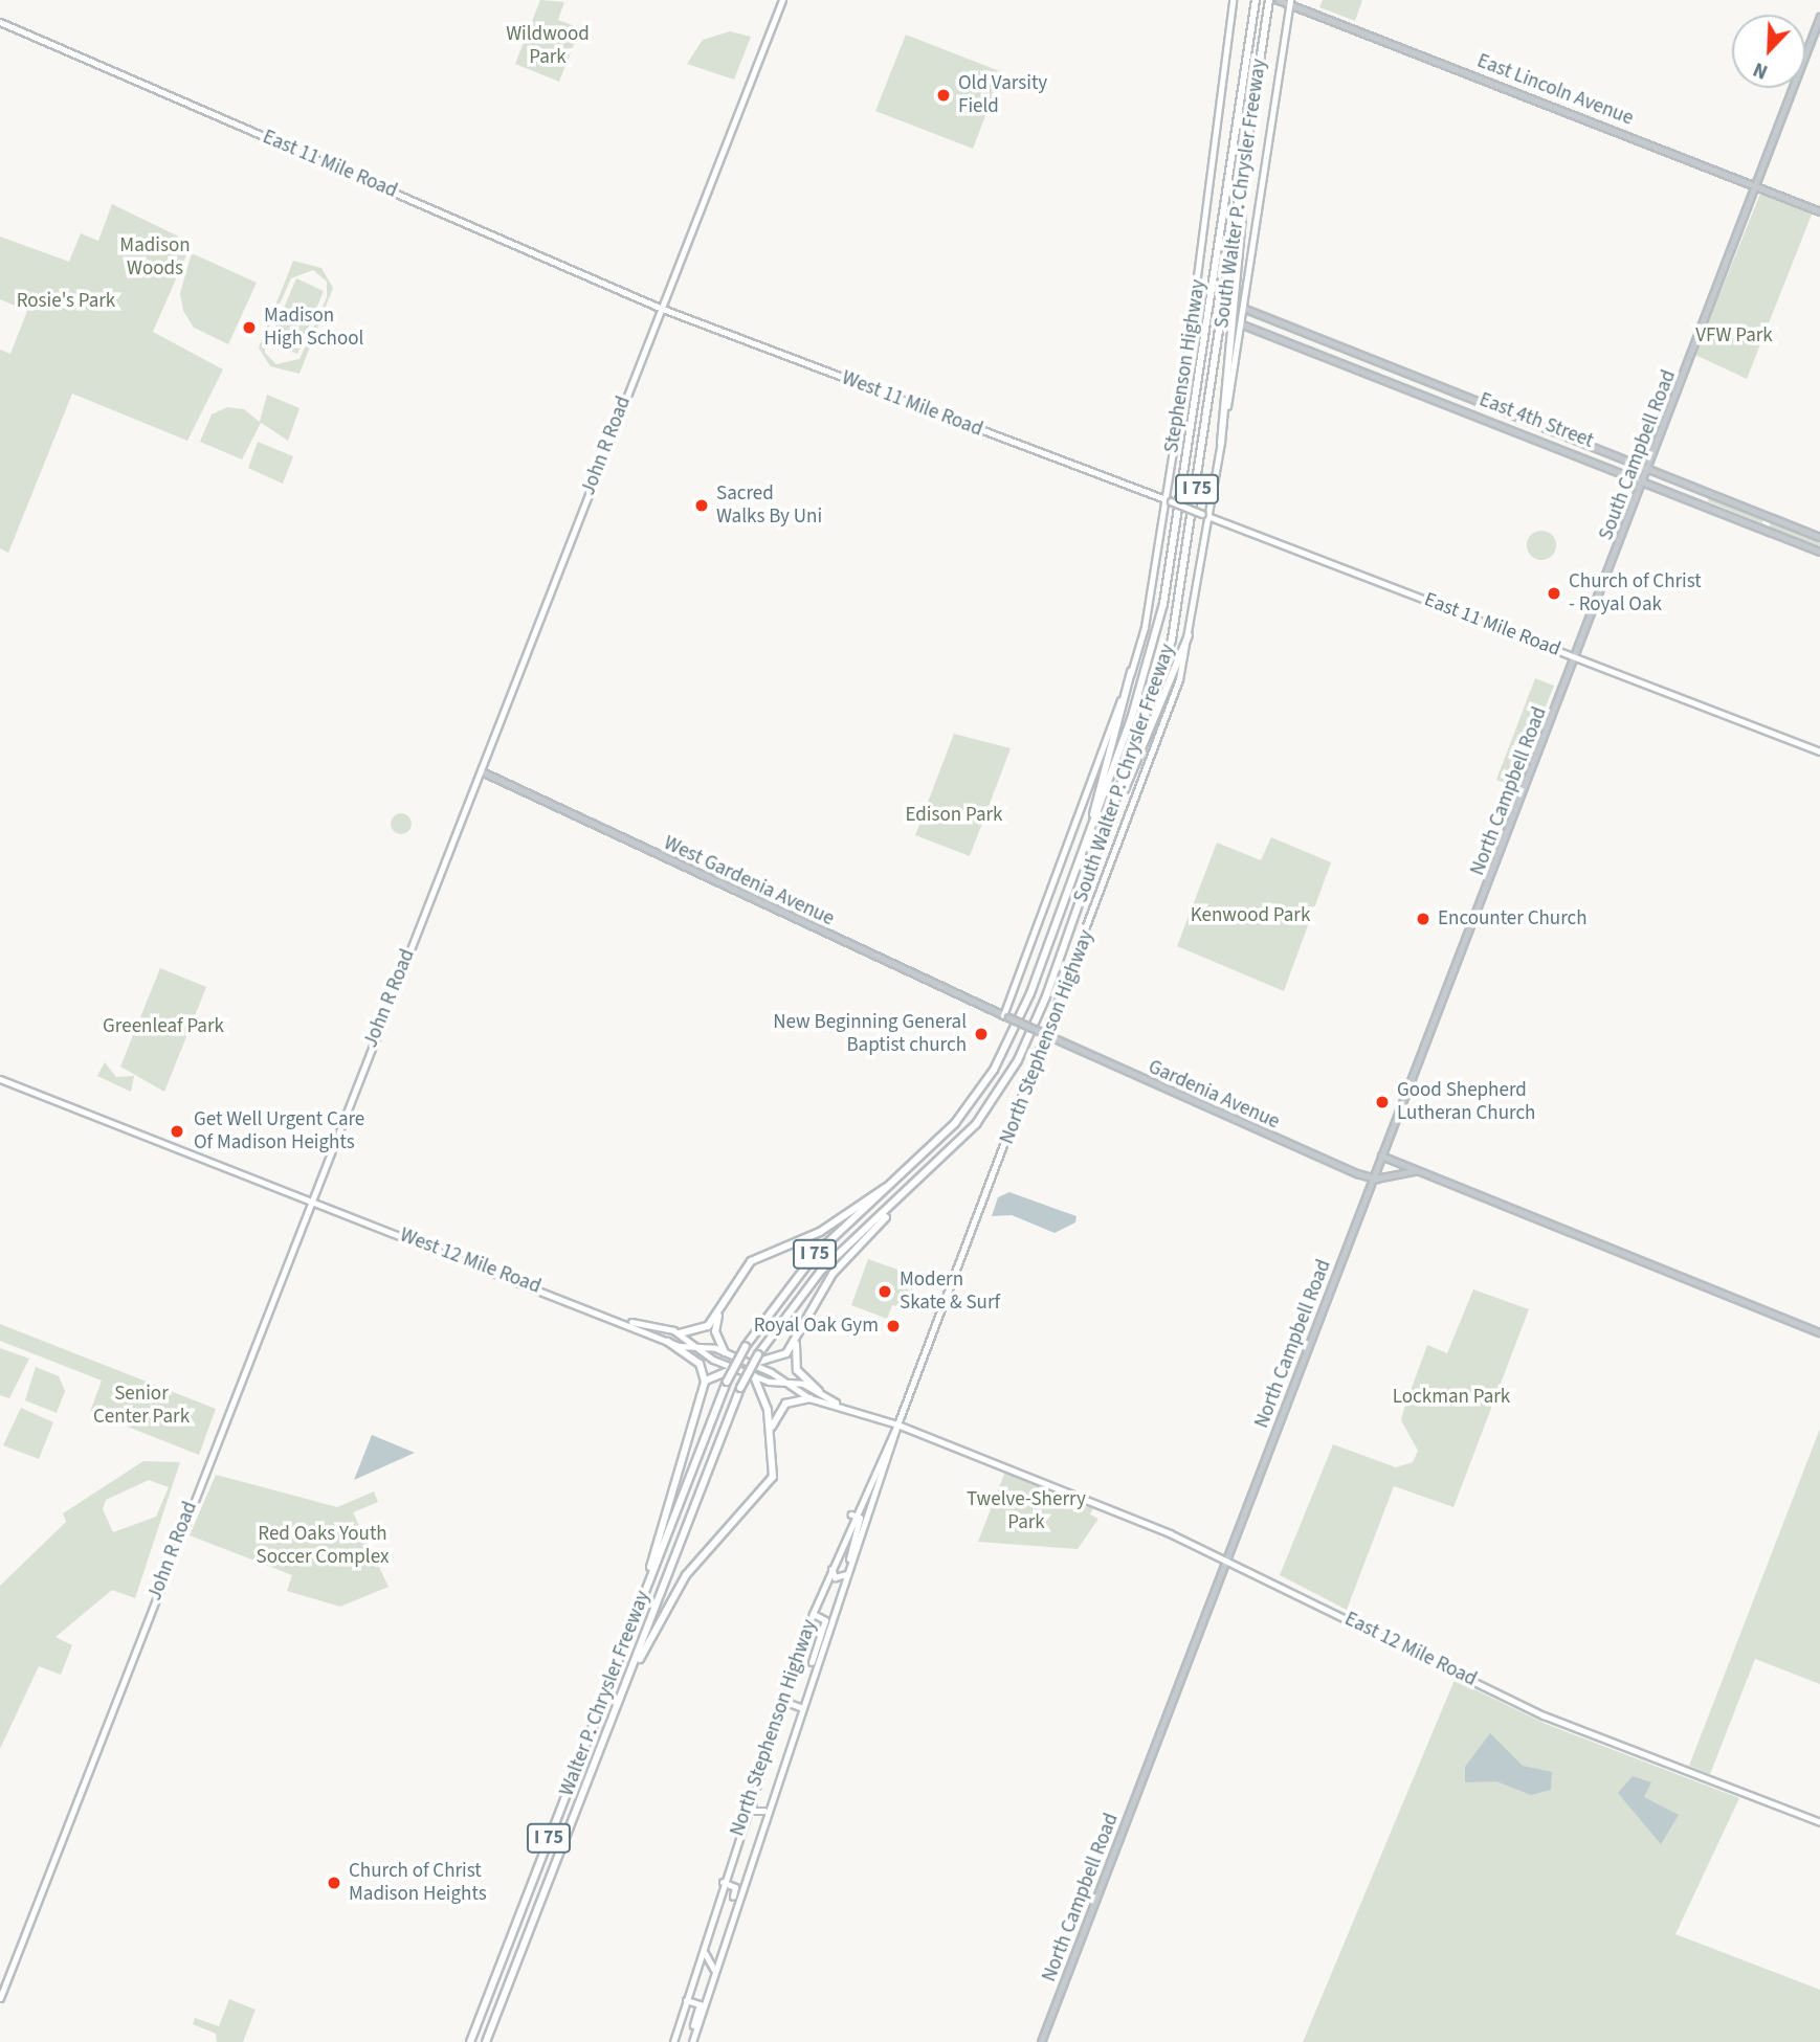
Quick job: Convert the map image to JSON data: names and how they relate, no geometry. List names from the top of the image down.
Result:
{
  "streets": {
    "highway": ["South Walter P. Chrysler Freeway", "I 75", "Walter P. Chrysler Freeway"],
    "main road": [
      "East 11 Mile Road",
      "Stephenson Highway",
      "West 11 Mile Road",
      "John R Road",
      "North Stephenson Highway",
      "West 12 Mile Road",
      "East 12 Mile Road"
    ],
    "street": [
      "East Lincoln Avenue",
      "East 4th Street",
      "South Campbell Road",
      "North Campbell Road",
      "West Gardenia Avenue",
      "Gardenia Avenue"
    ]
  },
  "crossings": [
    ["East Lincoln Avenue", "South Campbell Road"],
    ["East Lincoln Avenue", "North Stephenson Highway"],
    ["East 11 Mile Road", "Stephenson Highway"],
    ["East 11 Mile Road", "West 11 Mile Road"],
    ["East 11 Mile Road", "John R Road"],
    ["East 11 Mile Road", "South Campbell Road"],
    ["East 11 Mile Road", "North Campbell Road"],
    ["East 11 Mile Road", "North Stephenson Highway"],
    ["South Walter P. Chrysler Freeway", "Walter P. Chrysler Freeway"],
    ["Stephenson Highway", "West 11 Mile Road"],
    ["Stephenson Highway", "West Gardenia Avenue"],
    ["Stephenson Highway", "Gardenia Avenue"],
    ["West 11 Mile Road", "John R Road"],
    ["East 4th Street", "South Campbell Road"],
    ["East 4th Street", "North Stephenson Highway"],
    ["John R Road", "West Gardenia Avenue"],
    ["John R Road", "West 12 Mile Road"],
    ["South Campbell Road", "North Campbell Road"],
    ["I 75", "Walter P. Chrysler Freeway"],
    ["North Campbell Road", "Gardenia Avenue"],
    ["North Campbell Road", "East 12 Mile Road"],
    ["West Gardenia Avenue", "Gardenia Avenue"],
    ["North Stephenson Highway", "Gardenia Avenue"],
    ["North Stephenson Highway", "West 12 Mile Road"],
    ["West 12 Mile Road", "East 12 Mile Road"]
  ],
  "parks": [
    "Wildwood Park",
    "Madison Woods",
    "Rosie's Park",
    "VFW Park",
    "Edison Park",
    "Kenwood Park",
    "Greenleaf Park",
    "Senior Center Park",
    "Lockman Park",
    "Twelve-Sherry Park",
    "Red Oaks Youth Soccer Complex"
  ],
  "places": [
    "Old Varsity Field",
    "Madison High School",
    "Sacred Walks By Uni",
    "Church of Christ - Royal Oak",
    "Encounter Church",
    "New Beginning General Baptist church",
    "Good Shepherd Lutheran Church",
    "Get Well Urgent Care Of Madison Heights",
    "Modern Skate & Surf",
    "Royal Oak Gym",
    "Church of Christ Madison Heights"
  ],
  "north": "bottom left"
}
